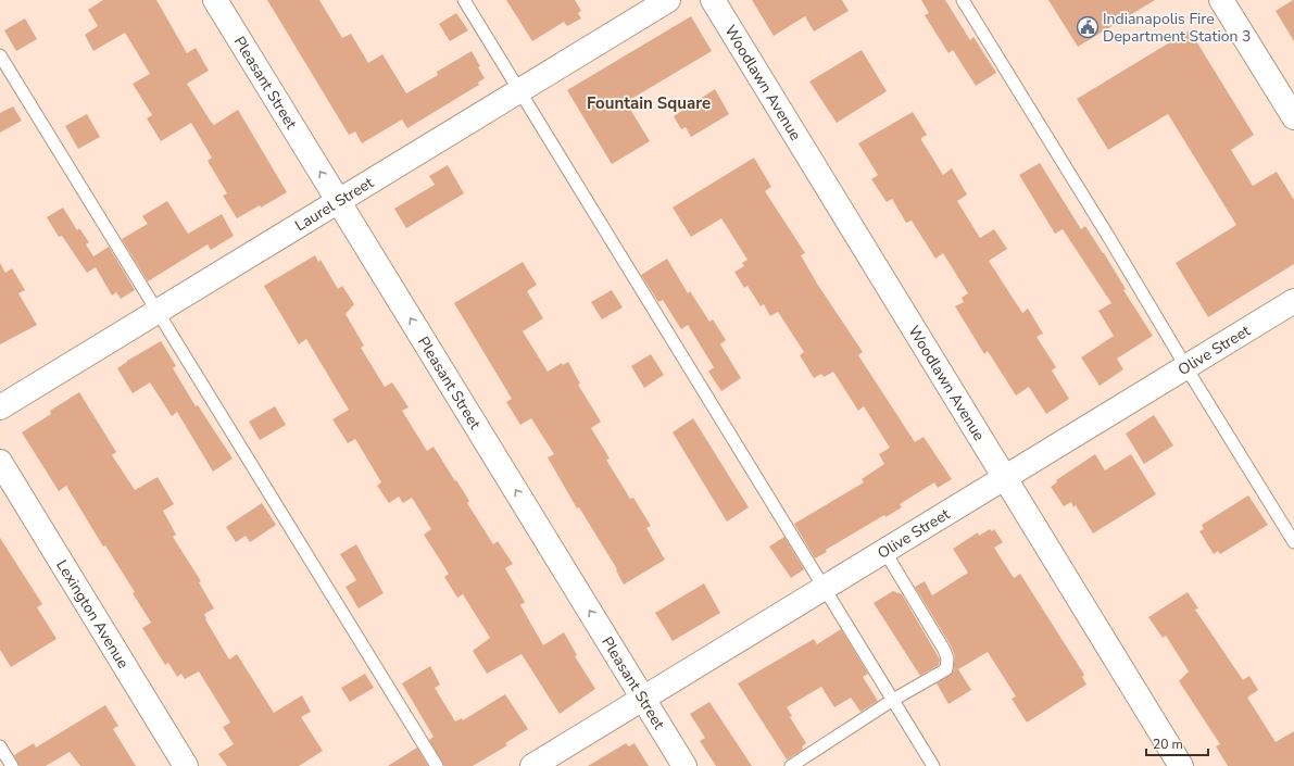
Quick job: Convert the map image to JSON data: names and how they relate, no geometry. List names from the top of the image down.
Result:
{
  "streets": {
    "street": [
      "Pleasant Street",
      "Woodlawn Avenue",
      "Laurel Street",
      "Olive Street",
      "Lexington Avenue"
    ]
  },
  "crossings": [
    ["Pleasant Street", "Laurel Street"],
    ["Pleasant Street", "Olive Street"],
    ["Woodlawn Avenue", "Olive Street"]
  ],
  "one_way": ["Pleasant Street"],
  "districts": ["Fountain Square"],
  "places": {
    "public building": ["Indianapolis Fire Department Station 3"]
  },
  "scale_bar": "20 m"
}
